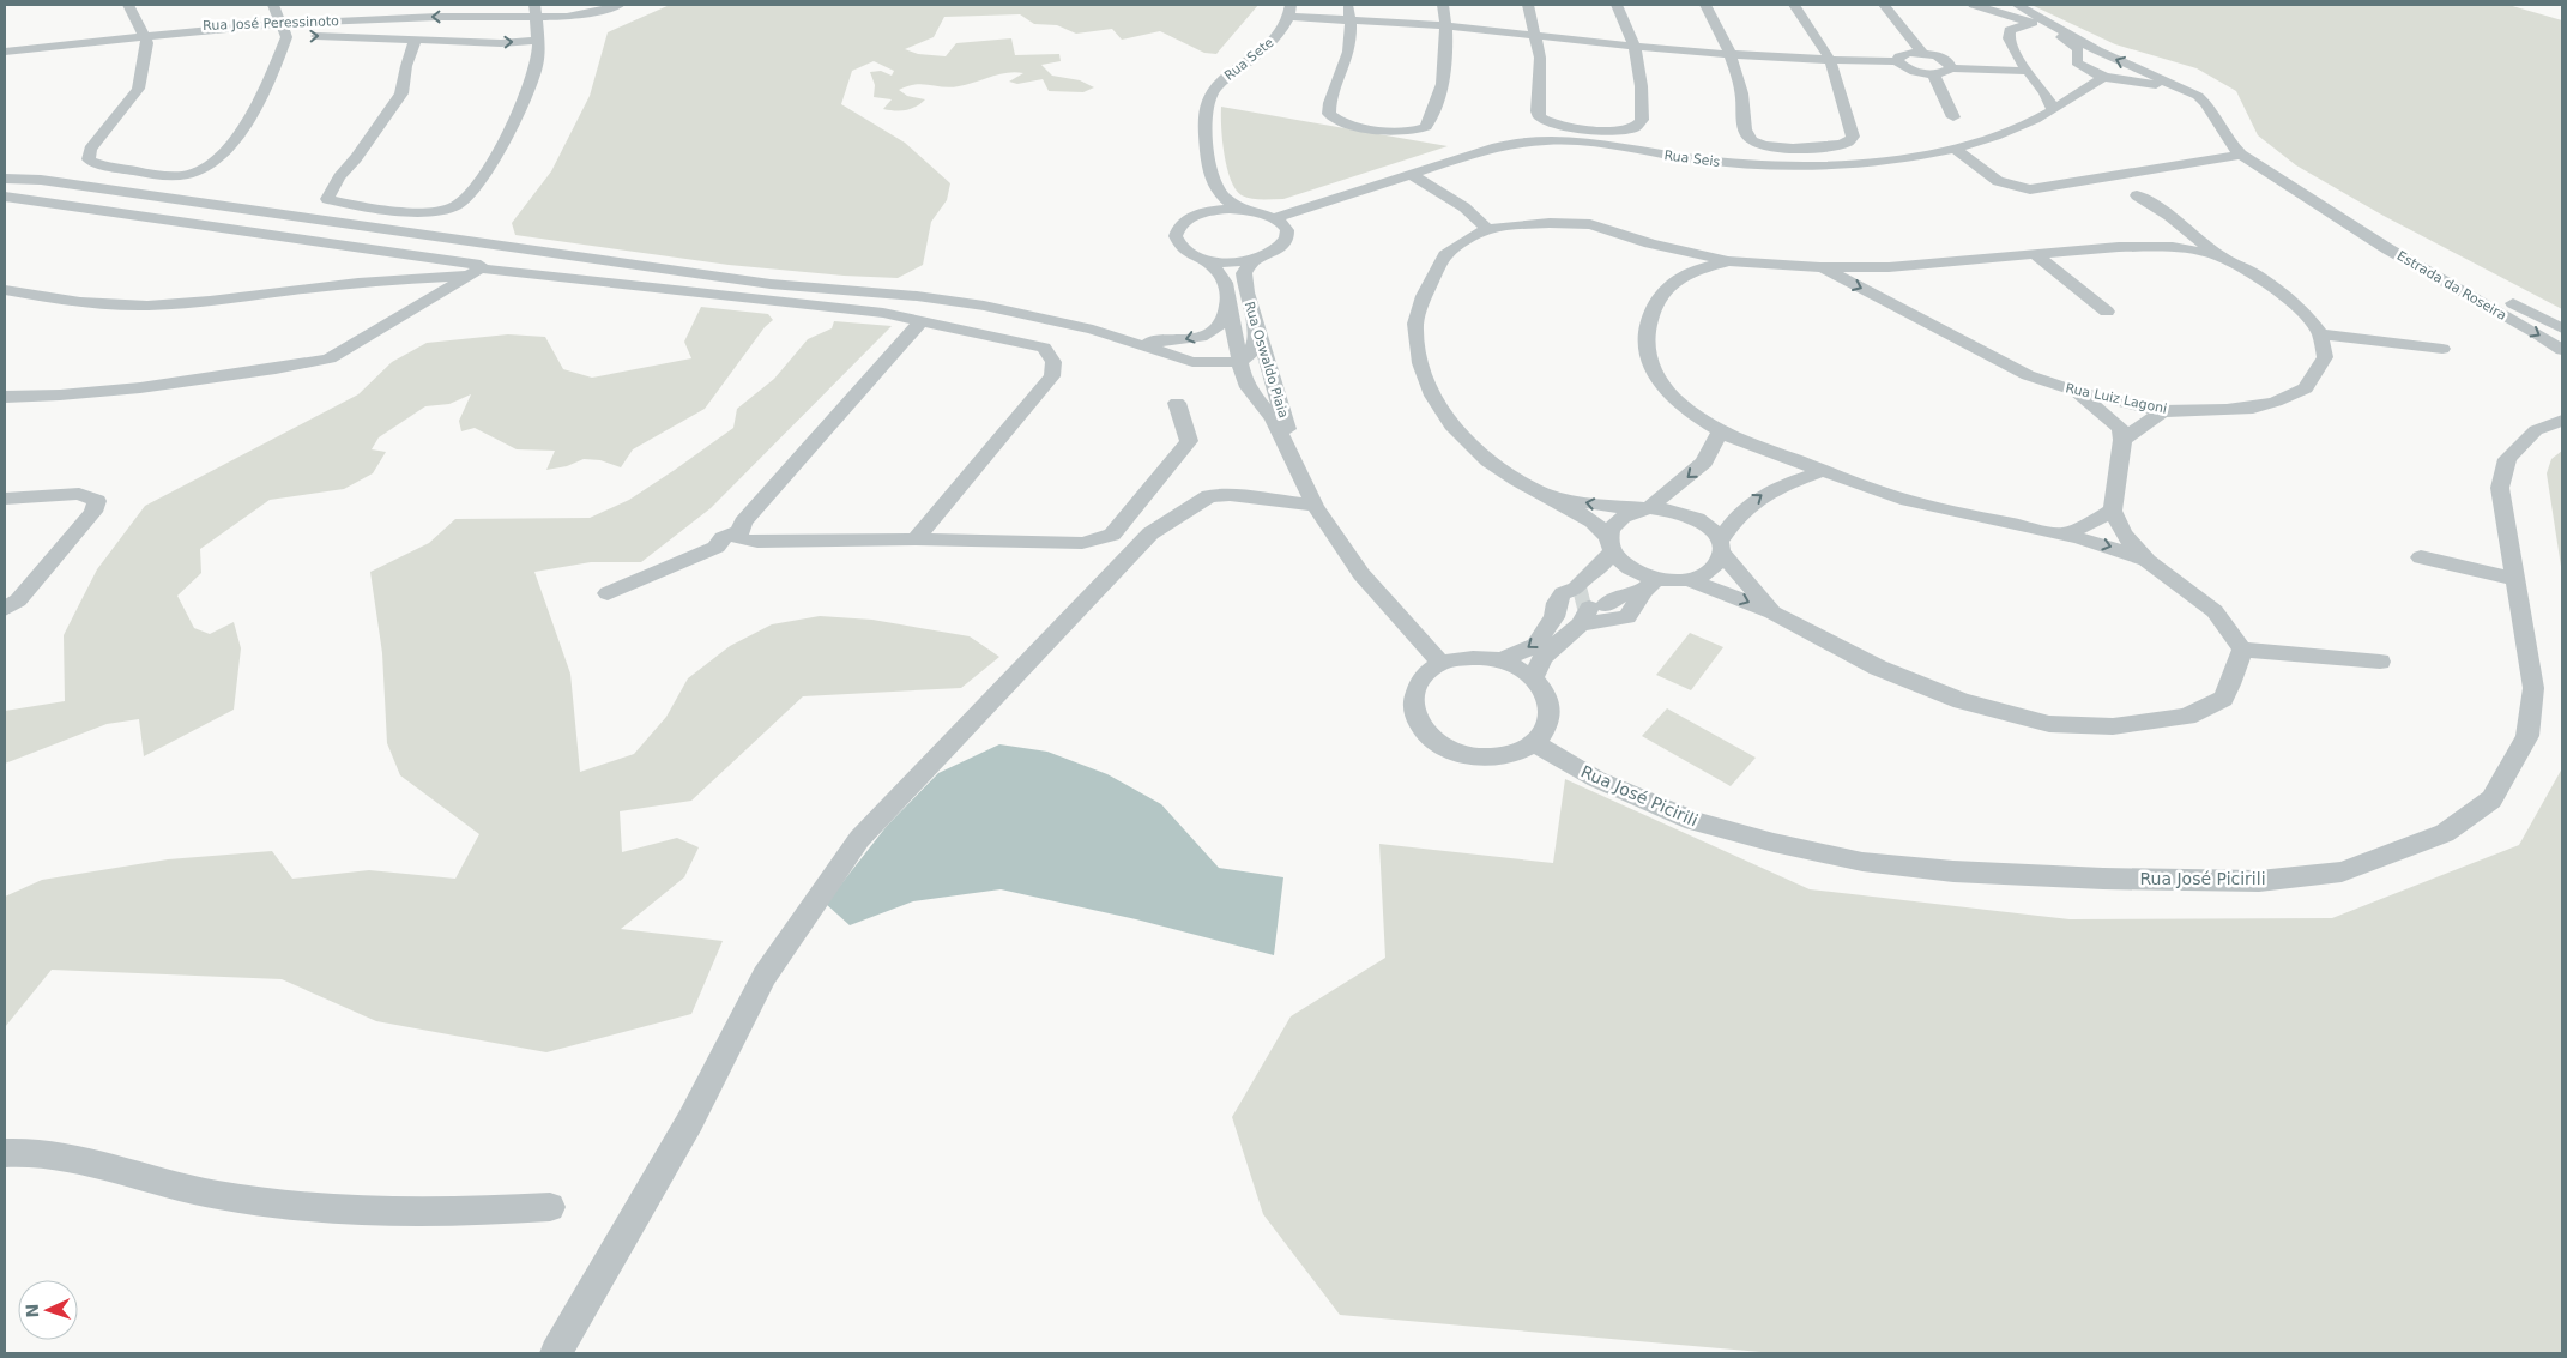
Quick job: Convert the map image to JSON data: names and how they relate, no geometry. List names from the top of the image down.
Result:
{
  "streets": {
    "street": [
      "Rua José Peressinoto",
      "Rua Sete",
      "Rua Seis",
      "Estrada da Roseira",
      "Rua Oswaldo Piaia",
      "Rua Luiz Lagoni",
      "Rua José Picirili"
    ]
  },
  "crossings": [
    ["Rua Seis", "Estrada da Roseira"],
    ["Rua Oswaldo Piaia", "Rua José Picirili"]
  ],
  "north": "left"
}
